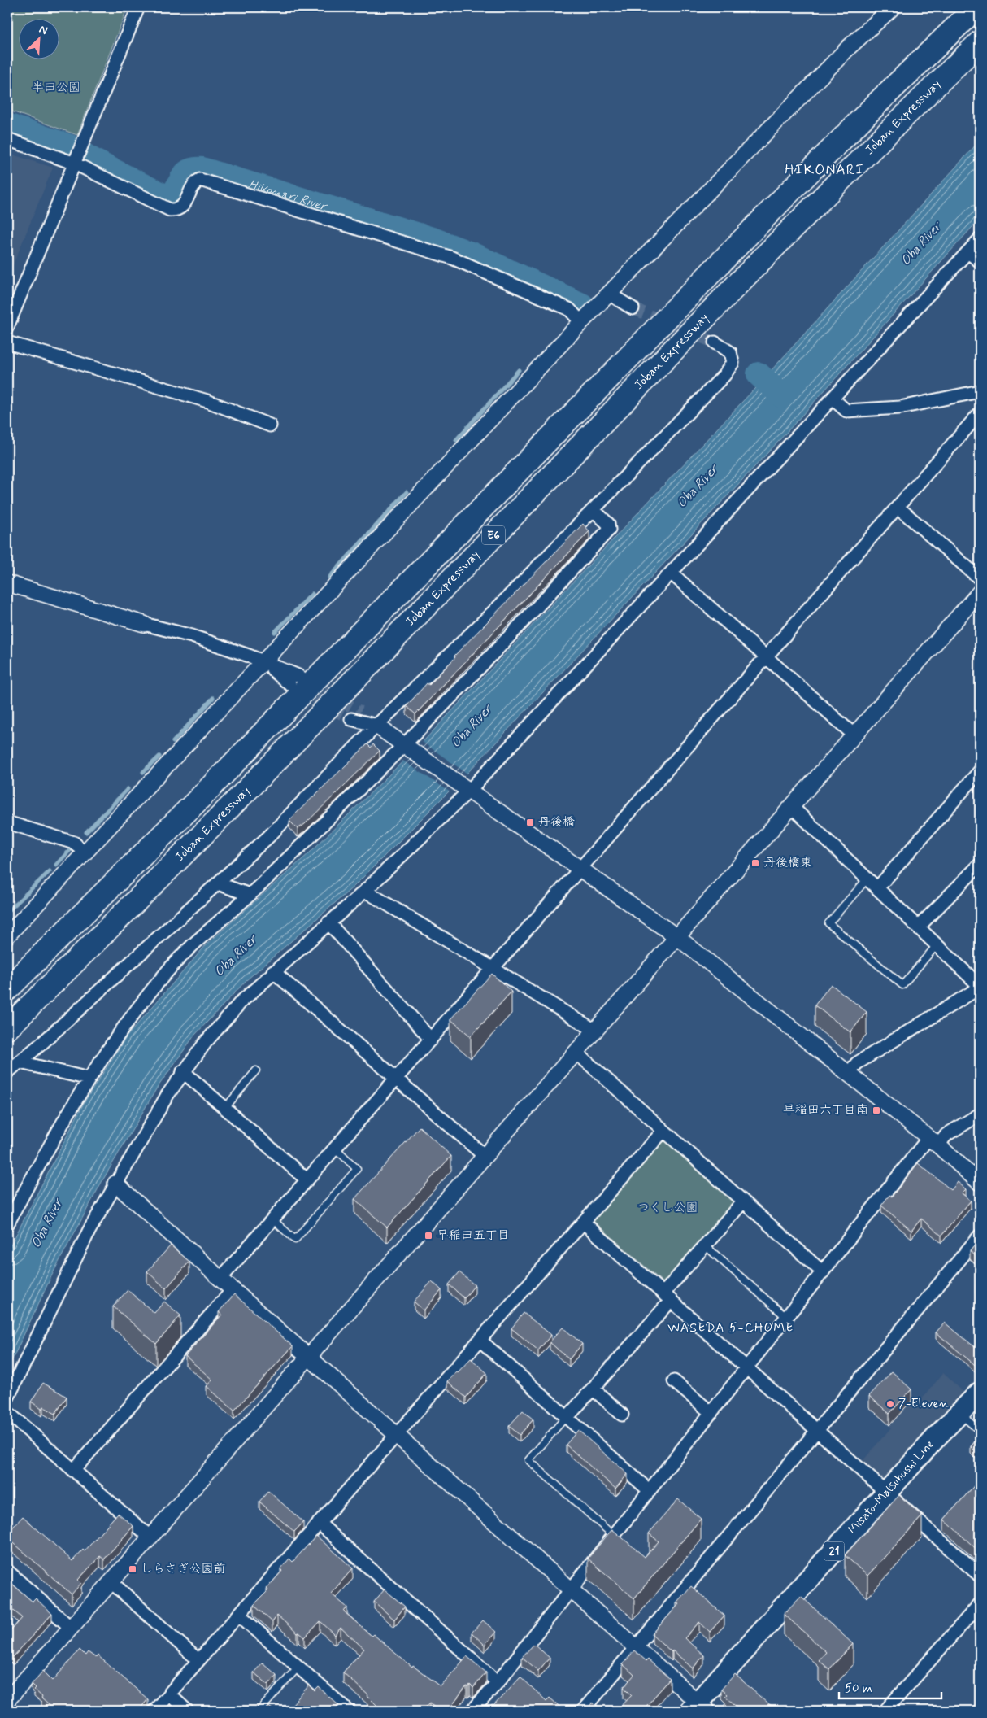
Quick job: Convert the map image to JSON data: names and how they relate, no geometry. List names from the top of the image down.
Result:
{
  "streets": {
    "highway": ["Joban Expressway", "E6"],
    "main road": ["Misato-Matsubushi Line", "21"]
  },
  "districts": ["HIKONARI", "WASEDA 5-CHOME"],
  "water": ["Hikonari River", "Oba River"],
  "parks": ["半田公園", "つくし公園"],
  "places": {
    "transit": [
      "丹後橋",
      "丹後橋東",
      "早稲田六丁目南",
      "早稲田五丁目",
      "しらさぎ公園前"
    ],
    "other": ["7-Eleven"]
  },
  "scale_bar": "50 m",
  "north": "top right"
}
